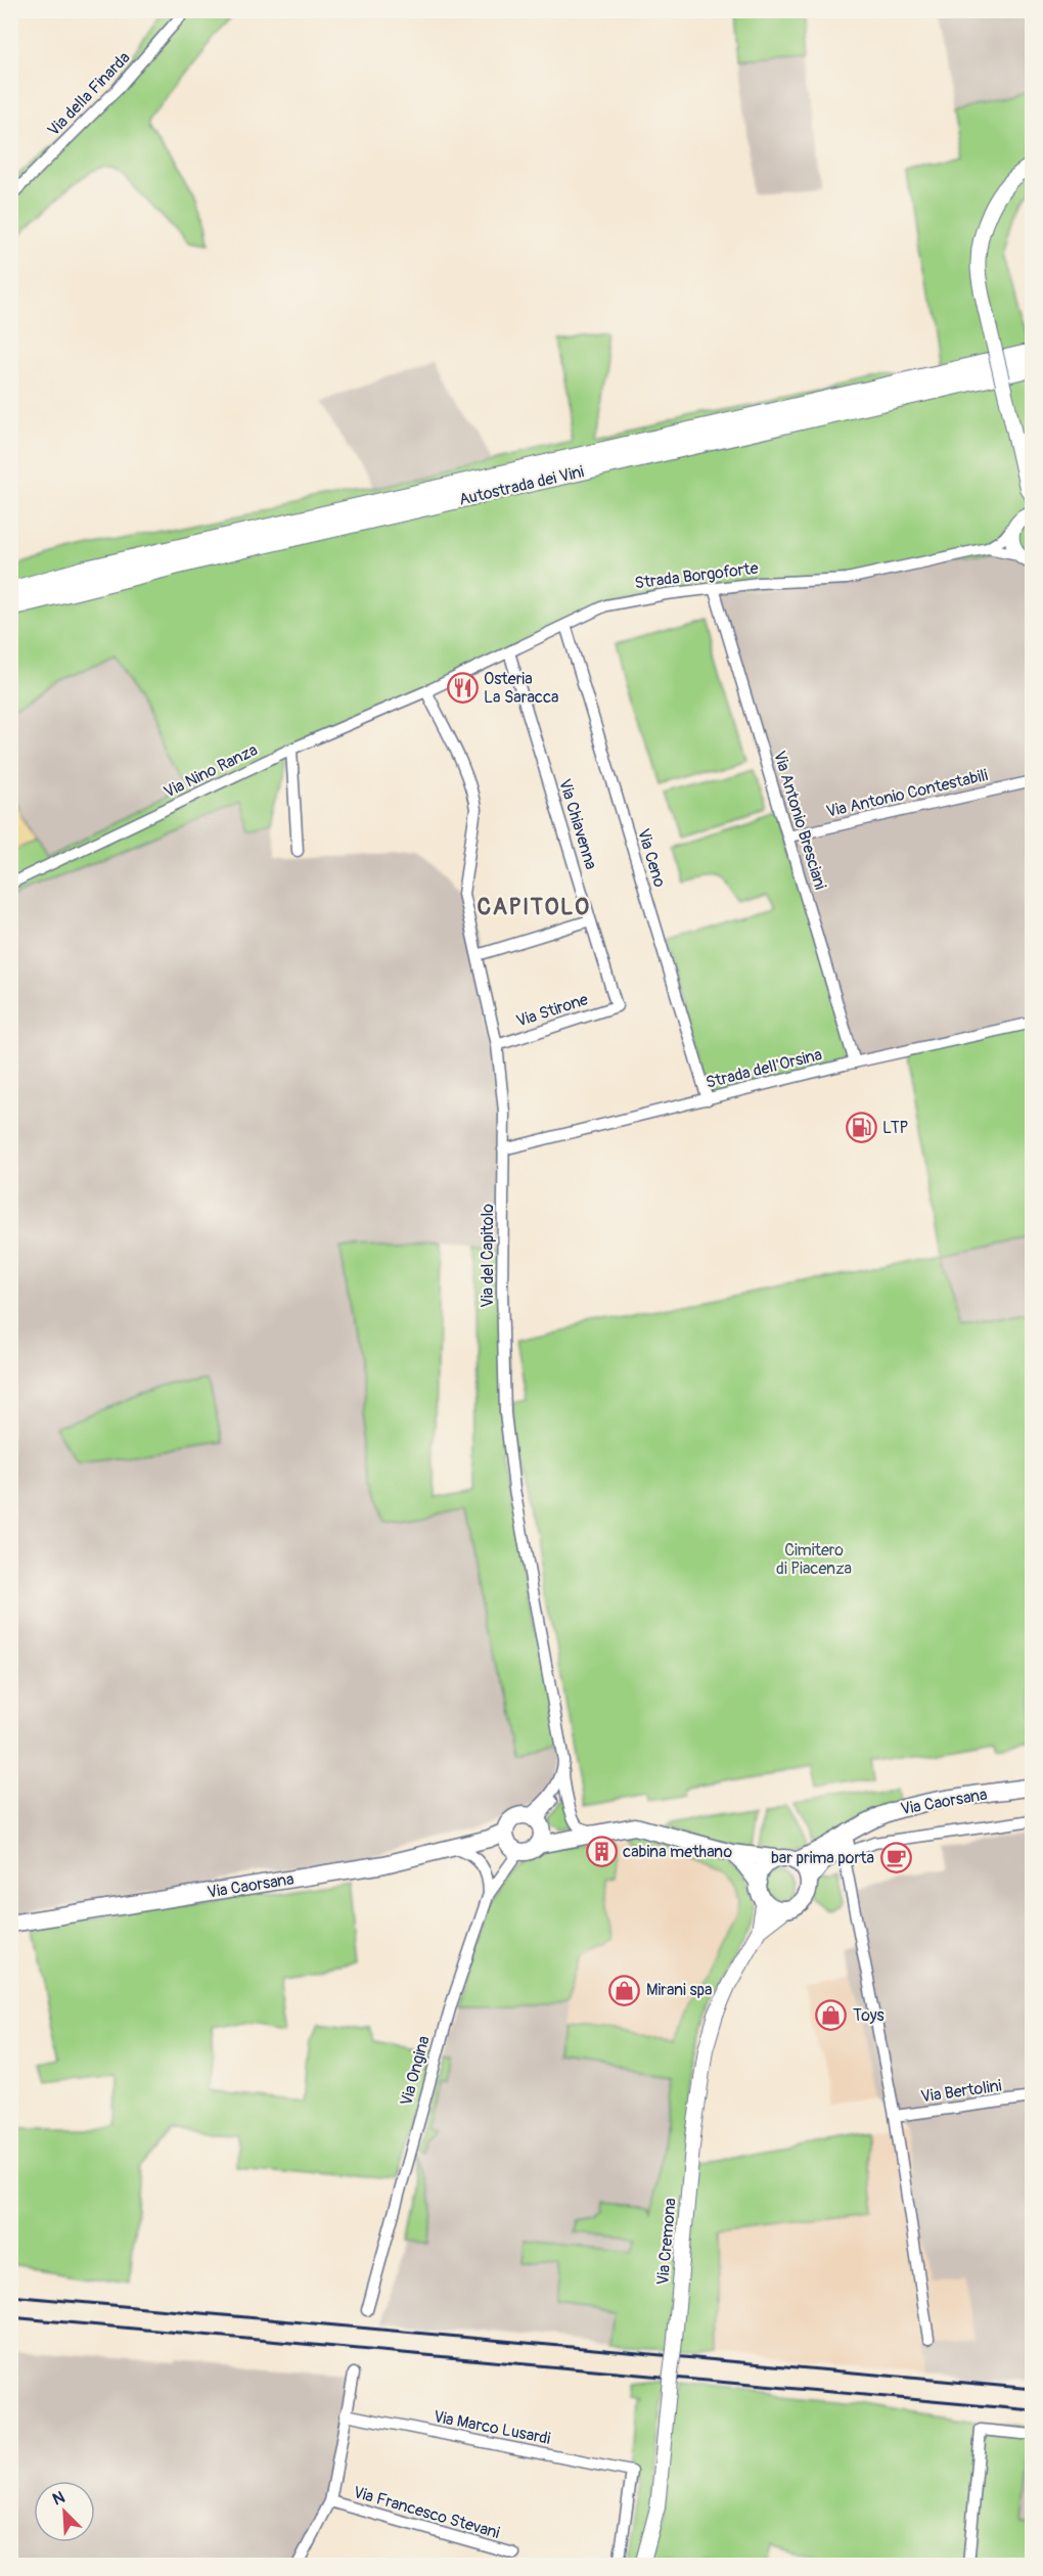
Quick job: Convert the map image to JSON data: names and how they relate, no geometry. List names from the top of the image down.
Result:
{
  "streets": {
    "highway": ["Autostrada dei Vini"],
    "main road": ["Via Caorsana", "Via Cremona"],
    "street": [
      "Via della Finarda",
      "Strada Borgoforte",
      "Via Nino Ranza",
      "Via Antonio Contestabili",
      "Via Antonio Bresciani",
      "Via Chiavenna",
      "Via Ceno",
      "Via Stirone",
      "Strada dell'Orsina",
      "Via del Capitolo",
      "Via Ongina",
      "Via Bertolini",
      "Via Marco Lusardi",
      "Via Francesco Stevani"
    ]
  },
  "crossings": [
    ["Strada Borgoforte", "Via Nino Ranza"],
    ["Strada Borgoforte", "Via Antonio Bresciani"],
    ["Strada Borgoforte", "Via Chiavenna"],
    ["Strada Borgoforte", "Via Ceno"],
    ["Strada Borgoforte", "Via del Capitolo"],
    ["Via Nino Ranza", "Via del Capitolo"],
    ["Via Antonio Contestabili", "Via Antonio Bresciani"],
    ["Via Antonio Bresciani", "Strada dell'Orsina"],
    ["Via Chiavenna", "Via Stirone"],
    ["Via Ceno", "Strada dell'Orsina"],
    ["Via Stirone", "Via del Capitolo"],
    ["Strada dell'Orsina", "Via del Capitolo"],
    ["Via Caorsana", "Via Ongina"]
  ],
  "districts": ["CAPITOLO"],
  "parks": ["Cimitero di Piacenza"],
  "places": {
    "restaurant": ["Osteria La Saracca"],
    "fuel station": ["LTP"],
    "building": ["cabina methano"],
    "cafe": ["bar prima porta"],
    "shop": ["Mirani spa", "Toys"]
  },
  "north": "top left"
}
